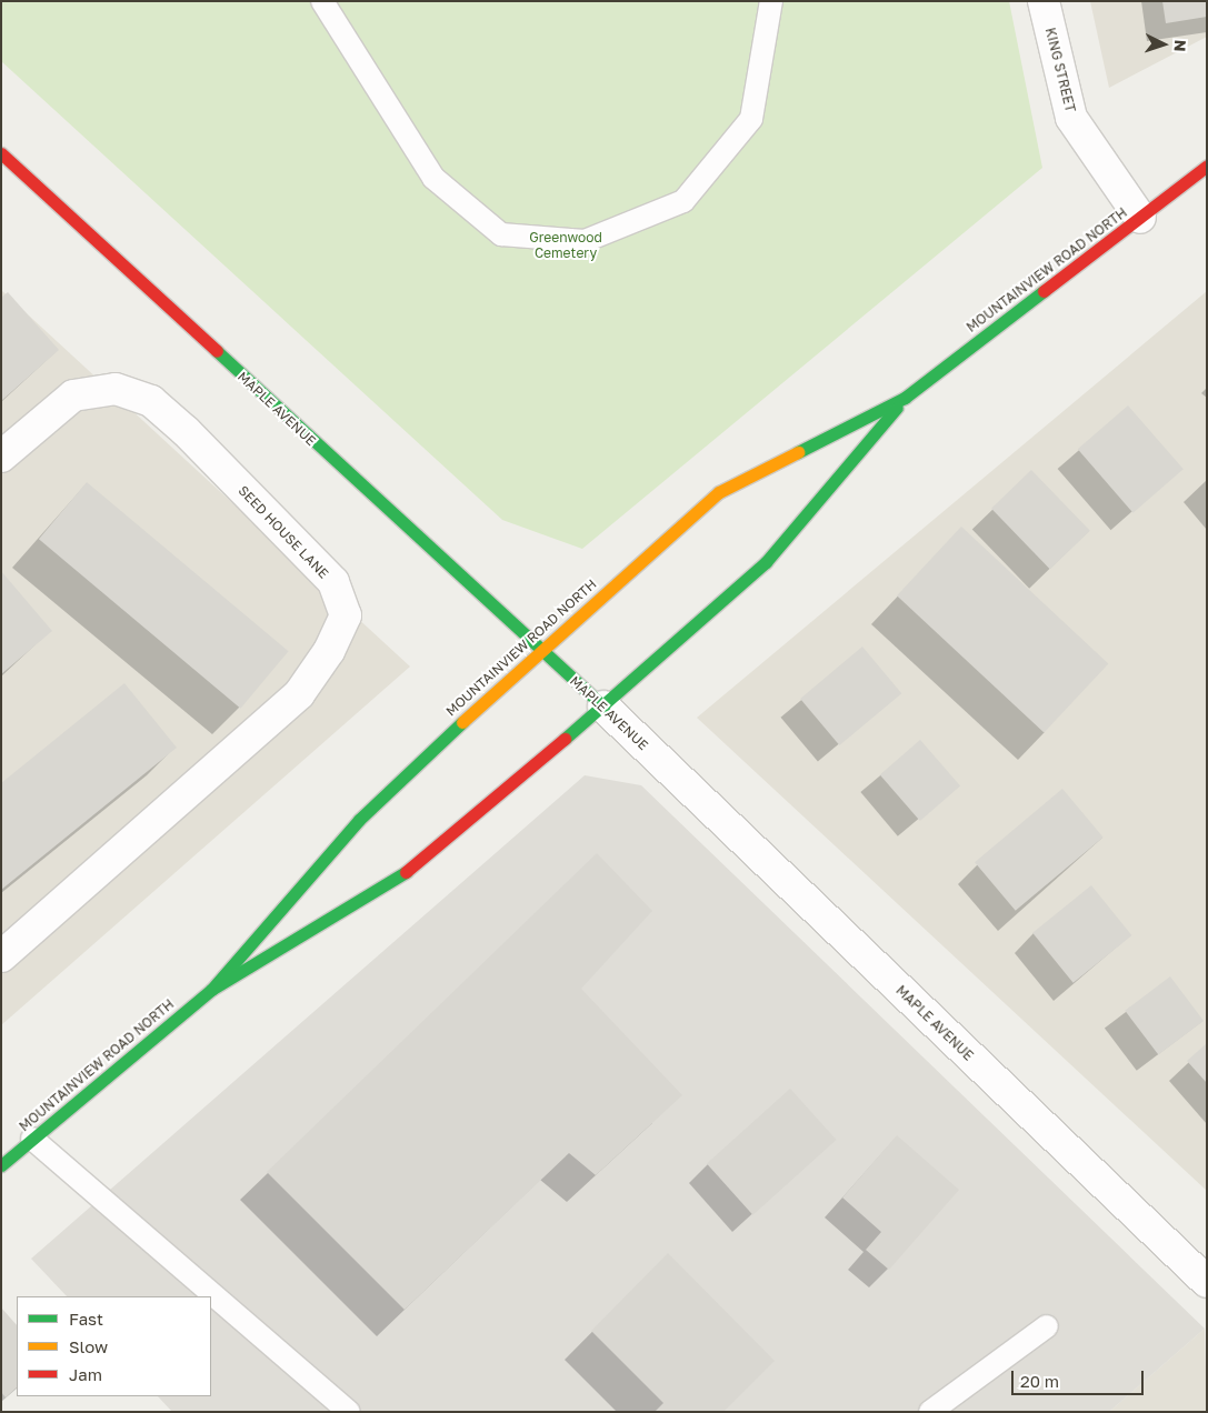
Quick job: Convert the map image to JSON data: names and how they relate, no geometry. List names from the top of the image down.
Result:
{
  "streets": {
    "main road": ["MOUNTAINVIEW ROAD NORTH", "MAPLE AVENUE"],
    "street": ["KING STREET", "SEED HOUSE LANE"]
  },
  "crossings": [
    ["KING STREET", "MOUNTAINVIEW ROAD NORTH"],
    ["MOUNTAINVIEW ROAD NORTH", "MAPLE AVENUE"]
  ],
  "parks": ["Greenwood Cemetery"],
  "legend": ["Fast", "Slow", "Jam"],
  "scale_bar": "20 m",
  "north": "right"
}
